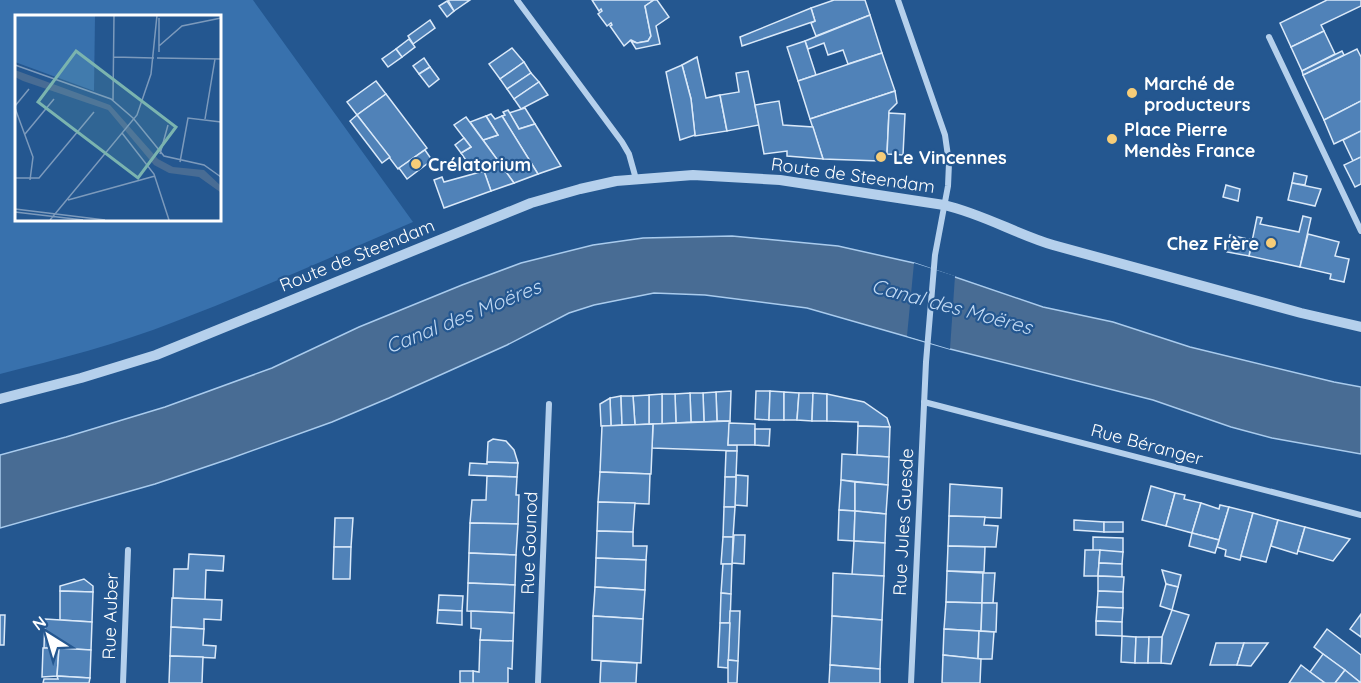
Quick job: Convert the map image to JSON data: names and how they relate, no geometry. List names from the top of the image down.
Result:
{
  "streets": {
    "street": [
      "Route de Steendam",
      "Rue Béranger",
      "Rue Jules Guesde",
      "Rue Gounod",
      "Rue Auber"
    ]
  },
  "crossings": [
    ["Route de Steendam", "Rue Jules Guesde"],
    ["Rue Béranger", "Rue Jules Guesde"]
  ],
  "water": ["Canal des Moëres"],
  "places": [
    "Marché de producteurs",
    "Place Pierre Mendès France",
    "Le Vincennes",
    "Crélatorium",
    "Chez Frère"
  ],
  "north": "top left"
}
